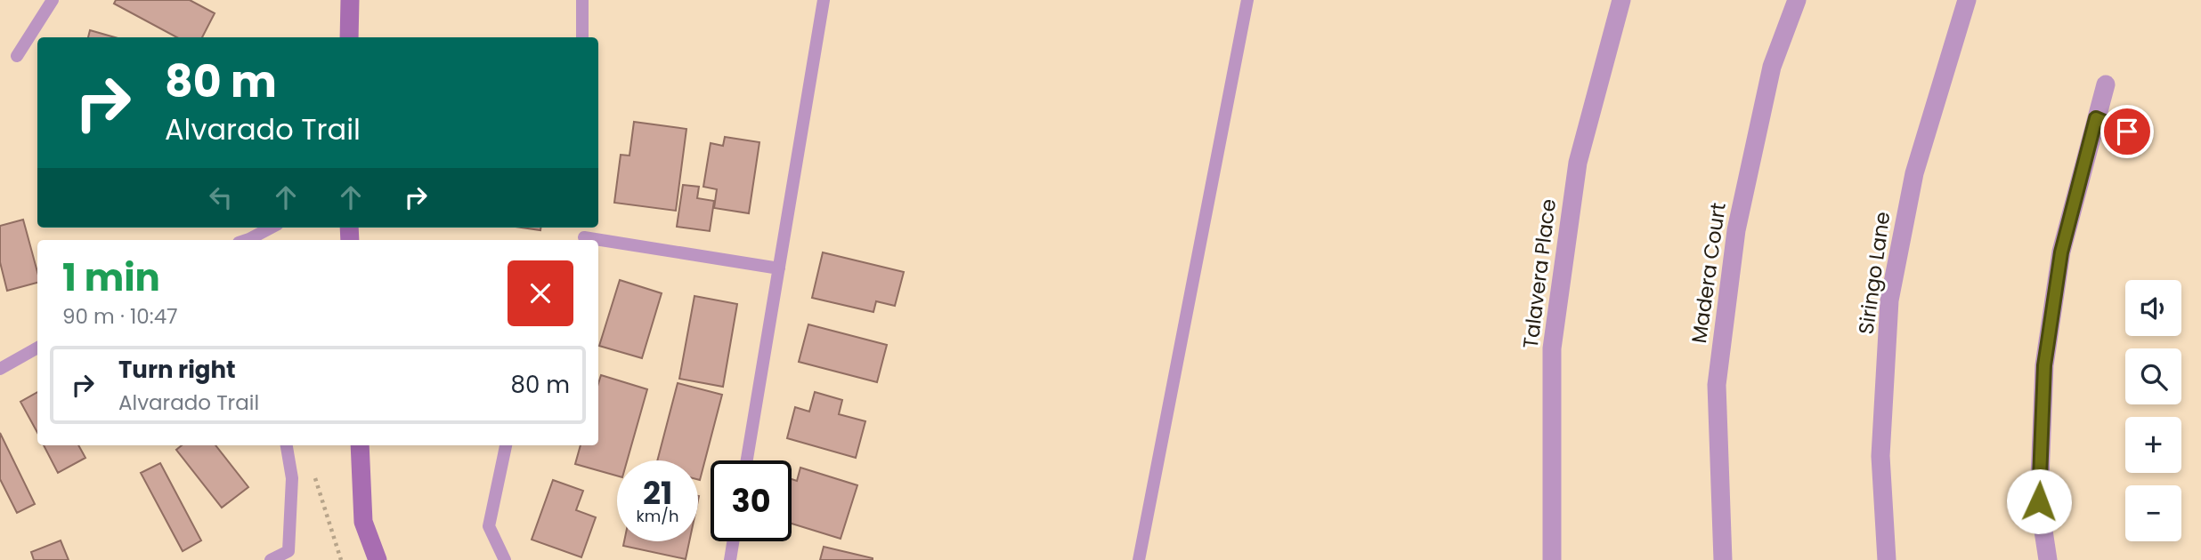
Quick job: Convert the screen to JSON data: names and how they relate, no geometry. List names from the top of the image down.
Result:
{
  "streets": {
    "street": ["Madera Court", "Siringo Lane", "Talavera Place"]
  },
  "page": {
    "turn": ["80 m", "Alvarado Trail"],
    "heading": ["1 min", "90 m · 10:47"],
    "map_buttons": ["+", "−"],
    "list": [
      {
        "name": "Turn right",
        "note": "Alvarado Trail",
        "value": "80 m"
      }
    ],
    "speed": "21 km/h",
    "limit": "30"
  }
}
